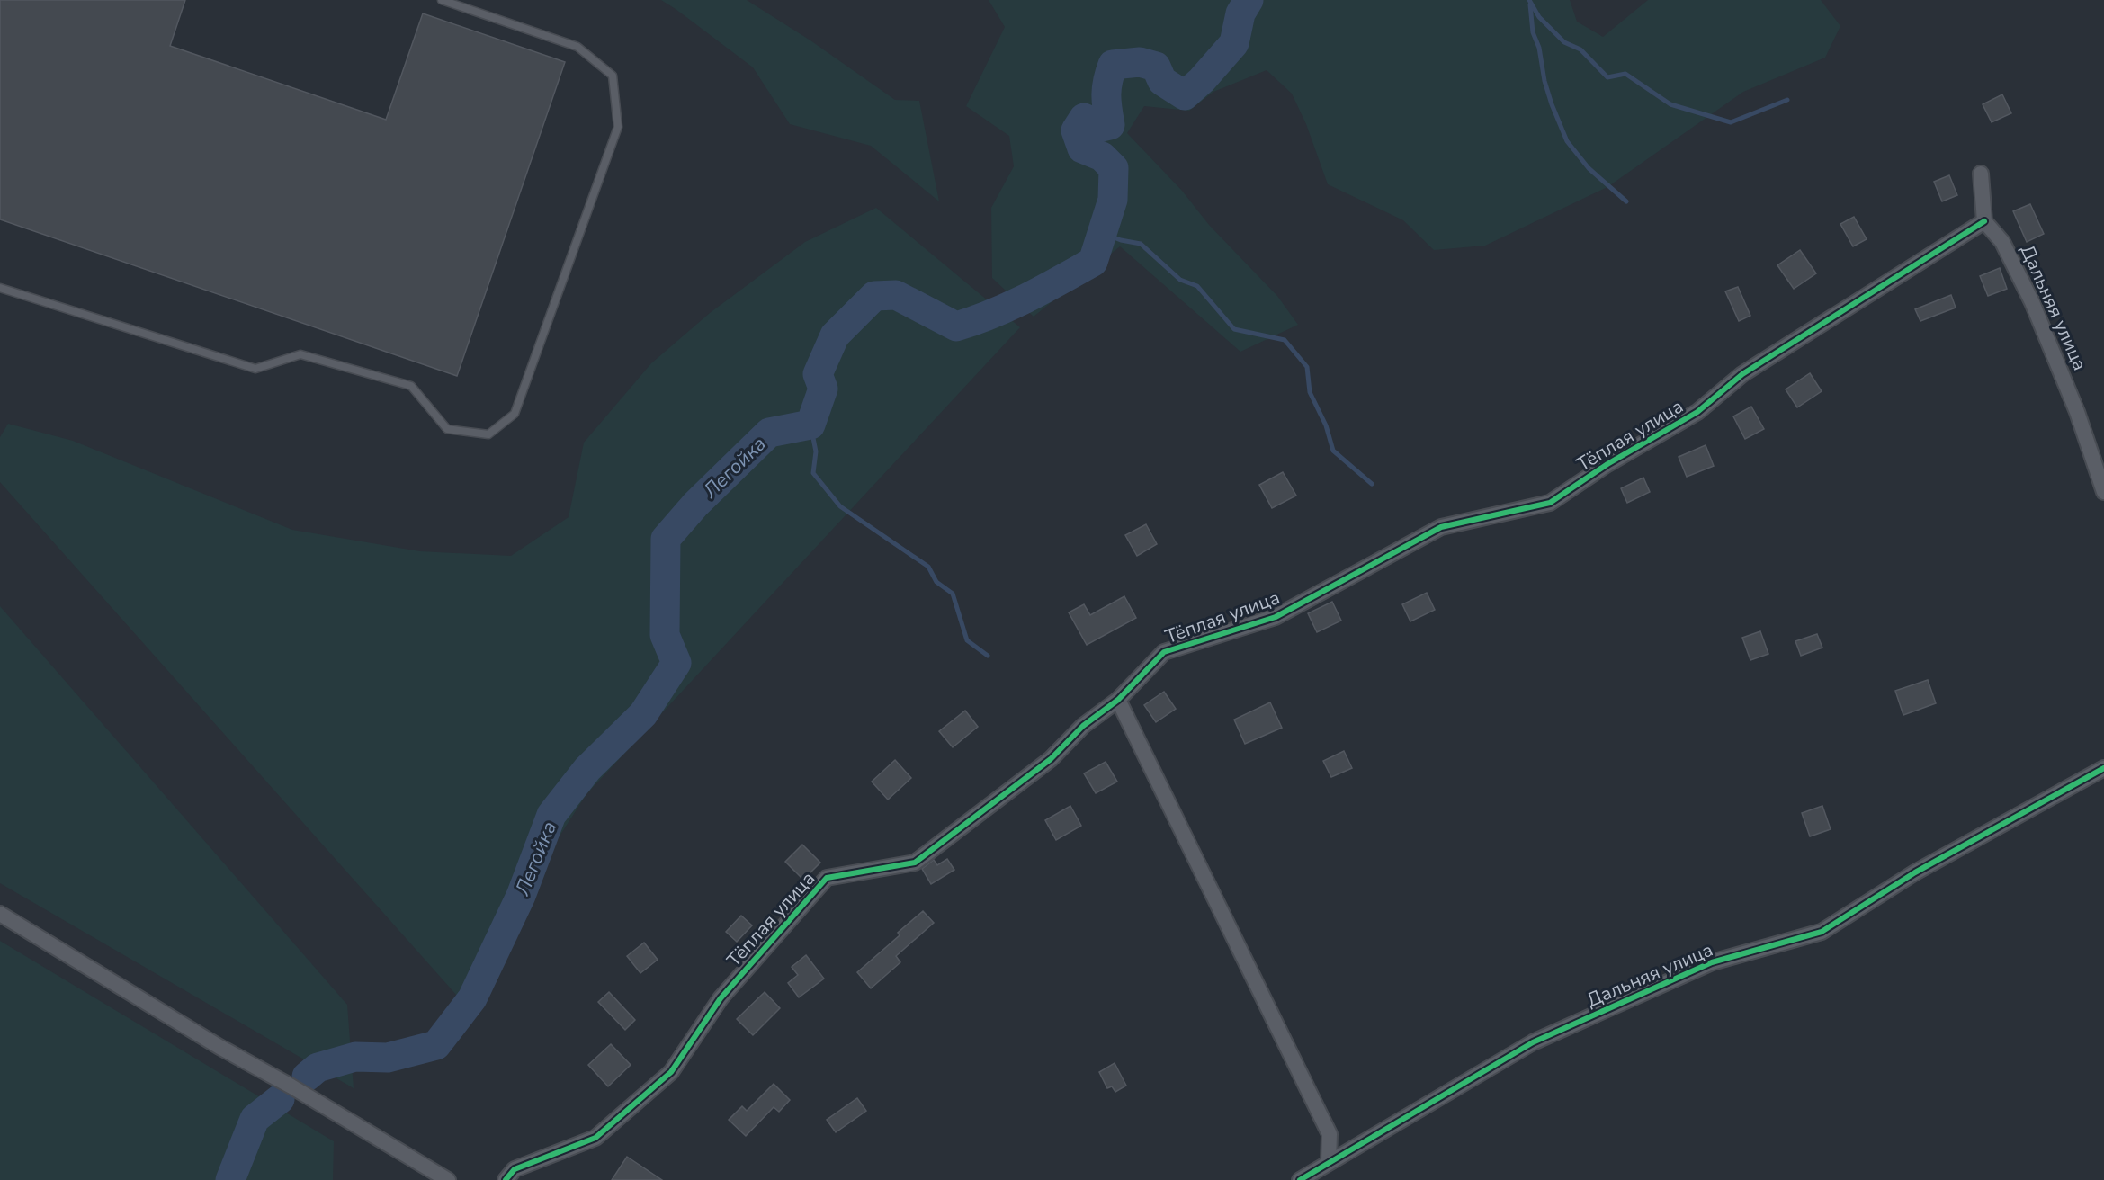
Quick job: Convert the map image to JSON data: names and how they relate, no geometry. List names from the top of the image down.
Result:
{
  "streets": {
    "street": ["Дальняя улица", "Тёплая улица"]
  },
  "crossings": [
    ["Дальняя улица", "Тёплая улица"]
  ],
  "water": ["Легойка"]
}
